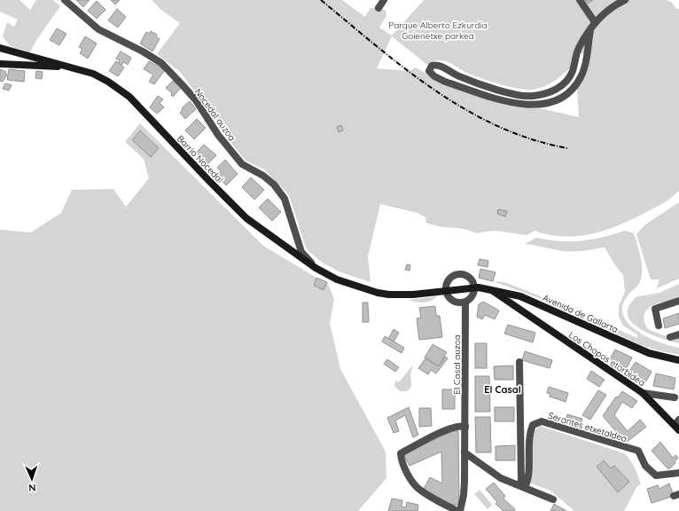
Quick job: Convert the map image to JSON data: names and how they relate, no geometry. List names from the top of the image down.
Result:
{
  "streets": {
    "street": [
      "Nocedal auzoa",
      "Barrio Nocedal",
      "Avenida de Gallarta",
      "Los Chopos etorbidea",
      "El Casal auzoa",
      "Serantes etxetaldea"
    ]
  },
  "crossings": [
    ["Nocedal auzoa", "Barrio Nocedal"],
    ["Barrio Nocedal", "Avenida de Gallarta"],
    ["Avenida de Gallarta", "Los Chopos etorbidea"]
  ],
  "districts": ["El Casal"],
  "parks": ["Parque Alberto Ezkurdia Goienetxe parkea"],
  "north": "bottom"
}
